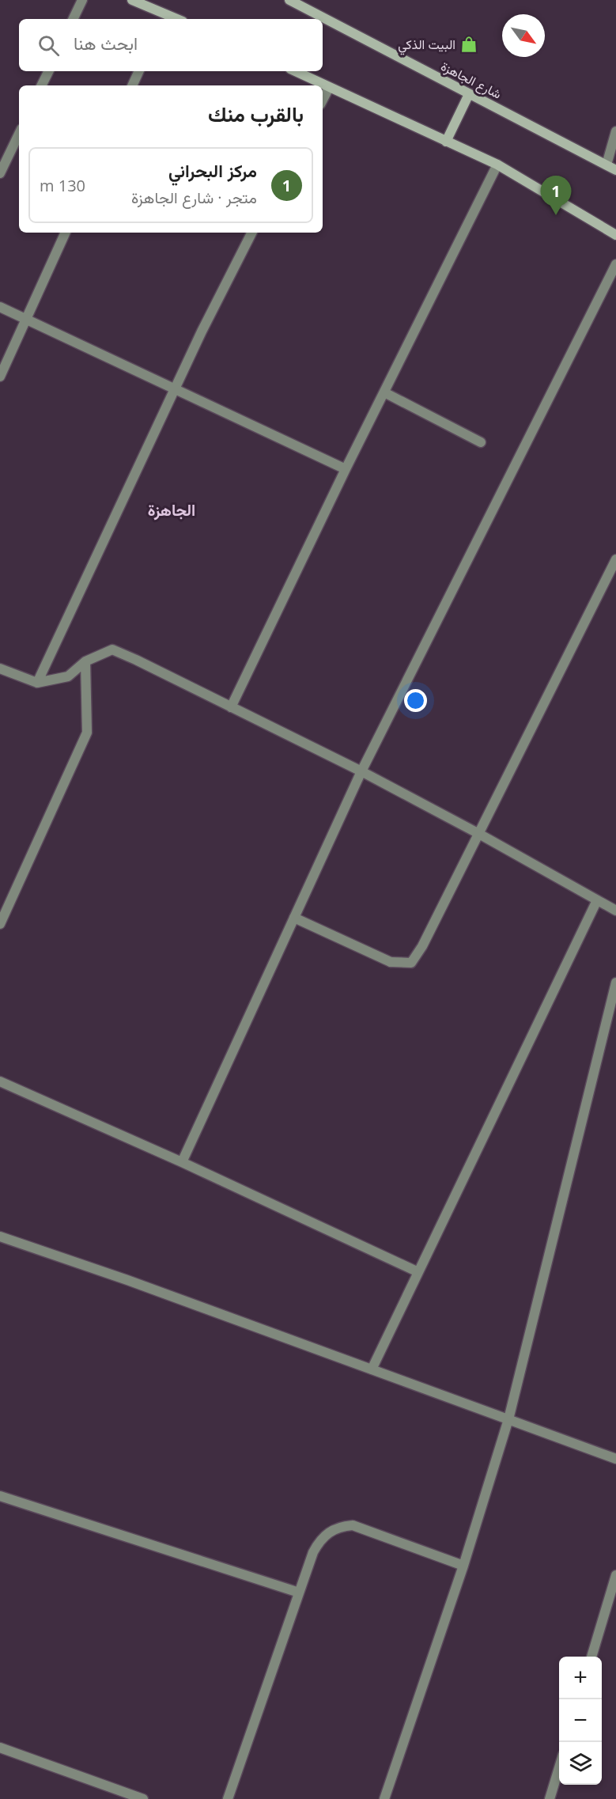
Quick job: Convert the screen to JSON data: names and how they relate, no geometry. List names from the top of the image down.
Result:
{
  "streets": {
    "street": ["شارع الجاهزة"]
  },
  "districts": ["الجاهزة"],
  "places": {
    "shop": ["البيت الذكي"]
  },
  "north": "bottom right",
  "page": {
    "search": "ابحث هنا",
    "heading": "بالقرب منك",
    "list": [
      {
        "mark": "1",
        "name": "مركز البحراني",
        "note": "متجر · شارع الجاهزة",
        "value": "130 m"
      }
    ],
    "pins": "1",
    "map_buttons": ["+", "−"]
  }
}
